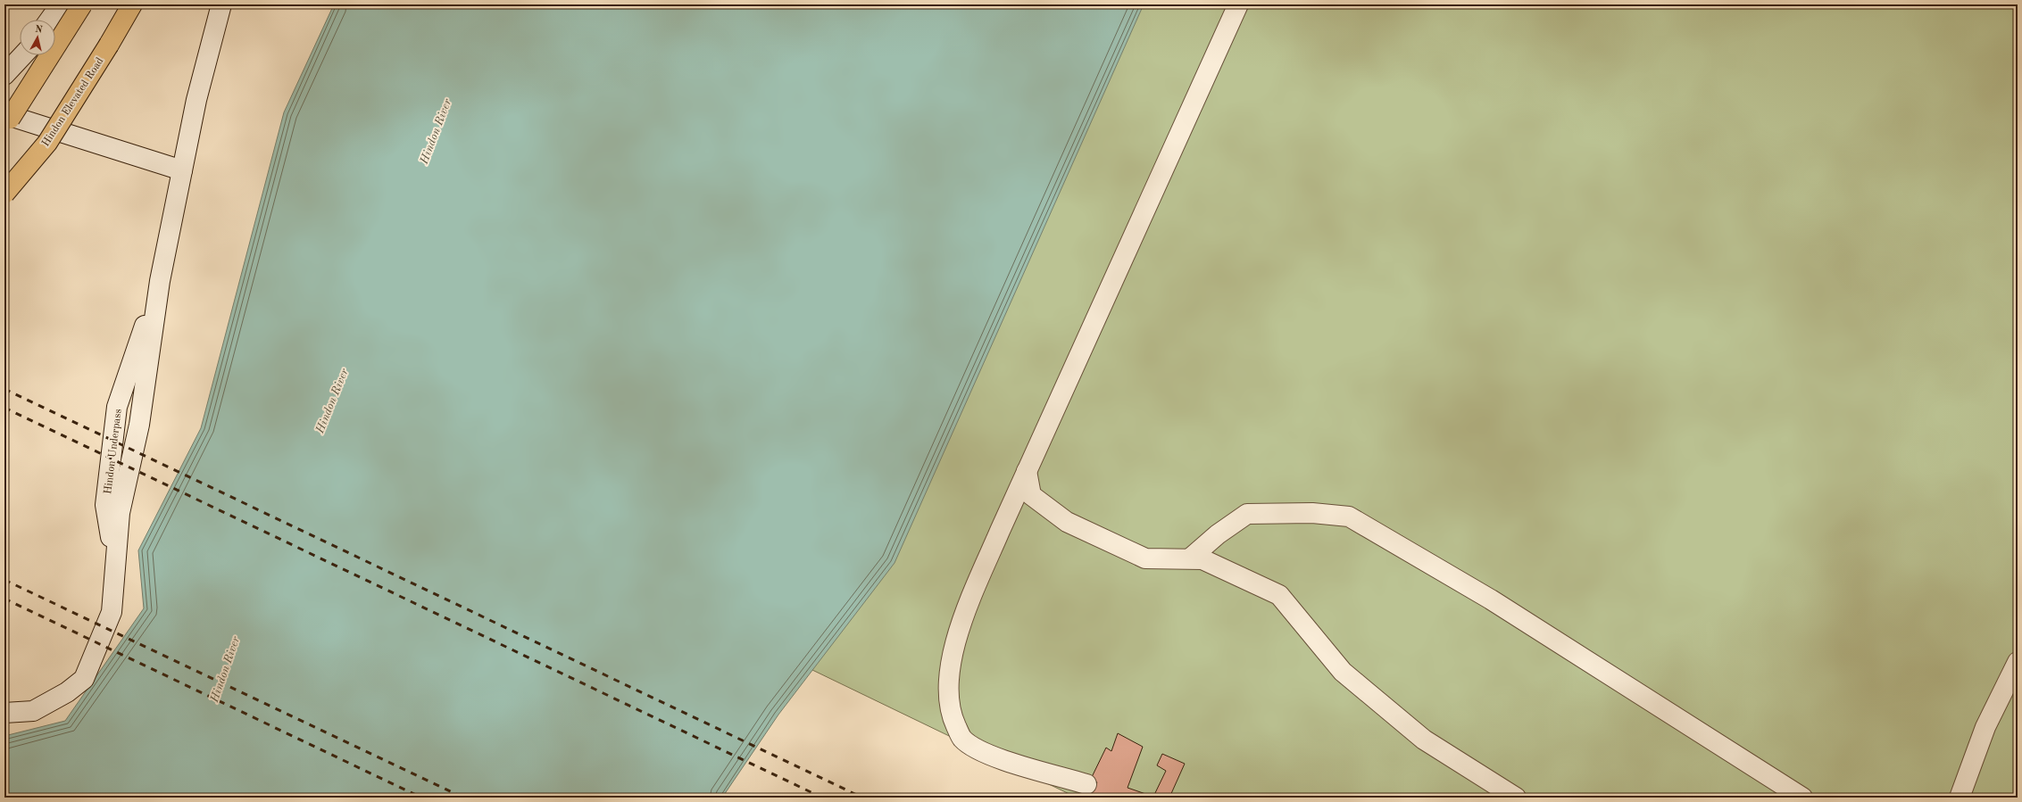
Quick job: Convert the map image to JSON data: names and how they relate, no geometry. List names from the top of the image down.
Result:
{
  "streets": {
    "highway": ["Hindon Elevated Road"],
    "street": ["Hindon Underpass"]
  },
  "water": ["Hindon River"],
  "north": "top"
}
